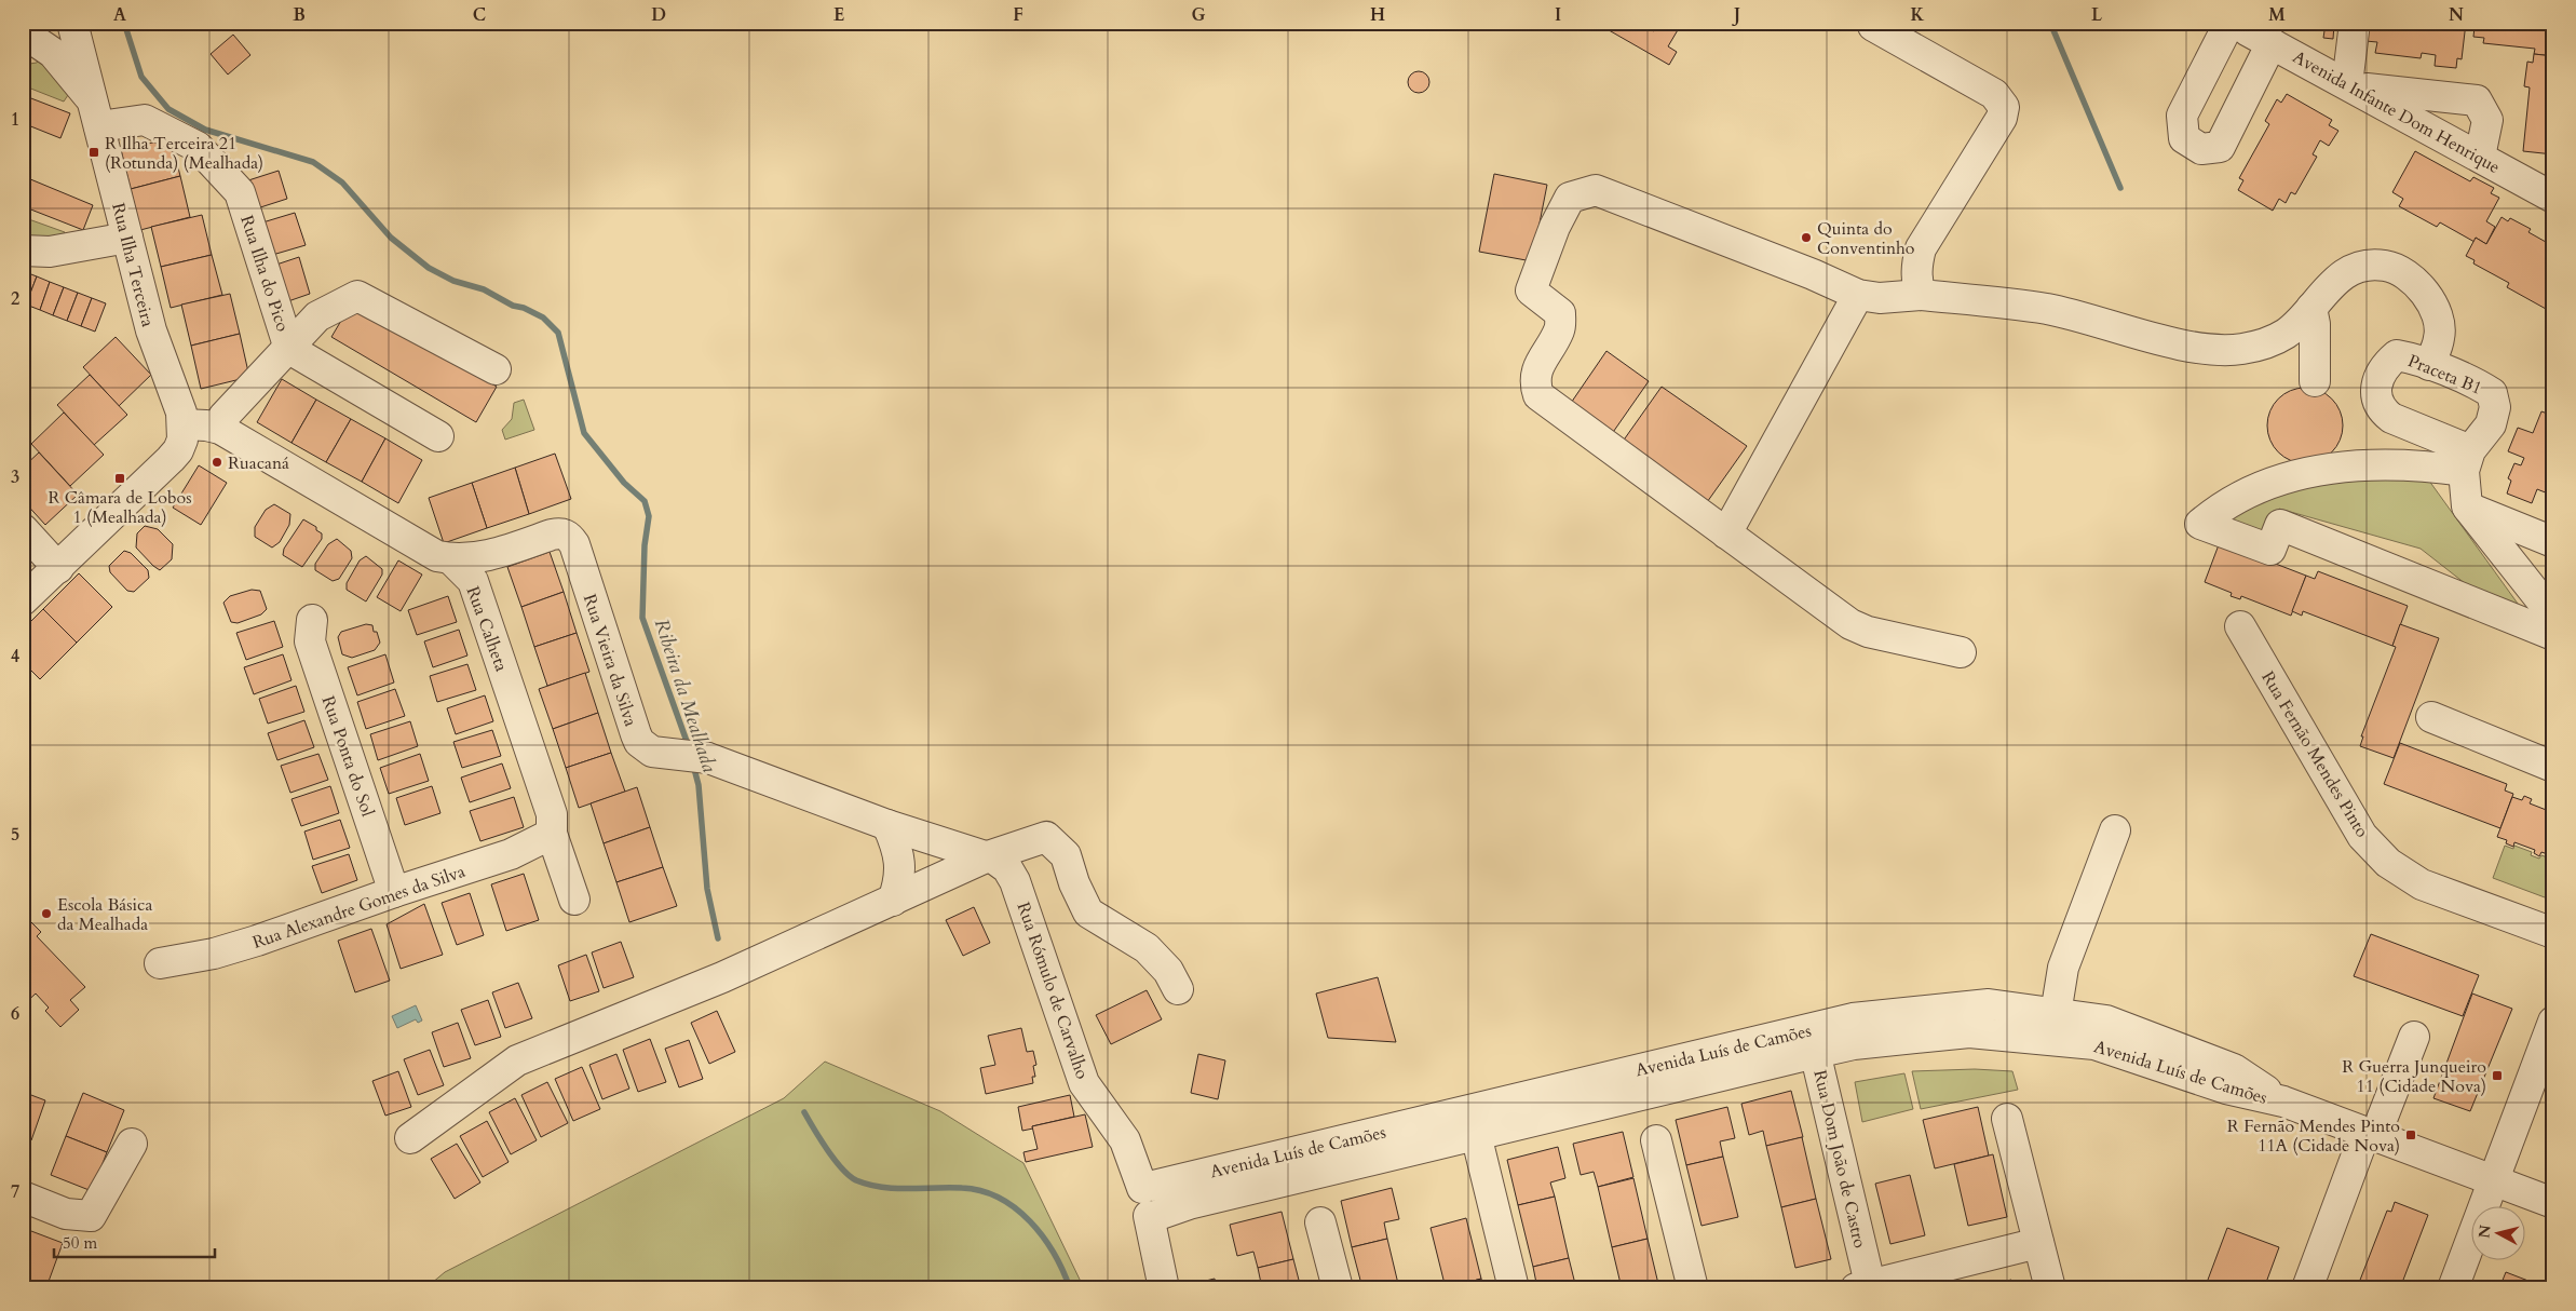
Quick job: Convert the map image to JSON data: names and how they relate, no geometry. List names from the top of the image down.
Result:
{
  "streets": {
    "street": [
      "Avenida Infante Dom Henrique",
      "Rua Ilha Terceira",
      "Rua Ilha do Pico",
      "Praceta B1",
      "Rua Calheta",
      "Rua Vieira da Silva",
      "Rua Fernão Mendes Pinto",
      "Rua Ponta do Sol",
      "Rua Alexandre Gomes da Silva",
      "Rua Rómulo de Carvalho",
      "Avenida Luís de Camões",
      "Rua Dom João de Castro"
    ]
  },
  "crossings": [
    ["Rua Ilha Terceira", "Rua Ilha do Pico"],
    ["Rua Ilha Terceira", "Rua Calheta"],
    ["Rua Calheta", "Rua Vieira da Silva"],
    ["Rua Calheta", "Rua Alexandre Gomes da Silva"],
    ["Rua Vieira da Silva", "Rua Rómulo de Carvalho"],
    ["Rua Ponta do Sol", "Rua Alexandre Gomes da Silva"],
    ["Rua Rómulo de Carvalho", "Avenida Luís de Camões"],
    ["Avenida Luís de Camões", "Rua Dom João de Castro"]
  ],
  "water": ["Ribeira da Mealhada"],
  "places": {
    "transit": [
      "R Ilha Terceira 21 (Rotunda) (Mealhada)",
      "R Câmara de Lobos 1 (Mealhada)",
      "R Guerra Junqueiro 11 (Cidade Nova)",
      "R Fernão Mendes Pinto 11A (Cidade Nova)"
    ],
    "other": ["Quinta do Conventinho", "Ruacaná", "Escola Básica da Mealhada"]
  },
  "scale_bar": "50 m",
  "north": "left",
  "grid": {
    "columns": [
      "A",
      "B",
      "C",
      "D",
      "E",
      "F",
      "G",
      "H",
      "I",
      "J",
      "K",
      "L",
      "M",
      "N"
    ],
    "rows": [
      "1",
      "2",
      "3",
      "4",
      "5",
      "6",
      "7"
    ]
  }
}
